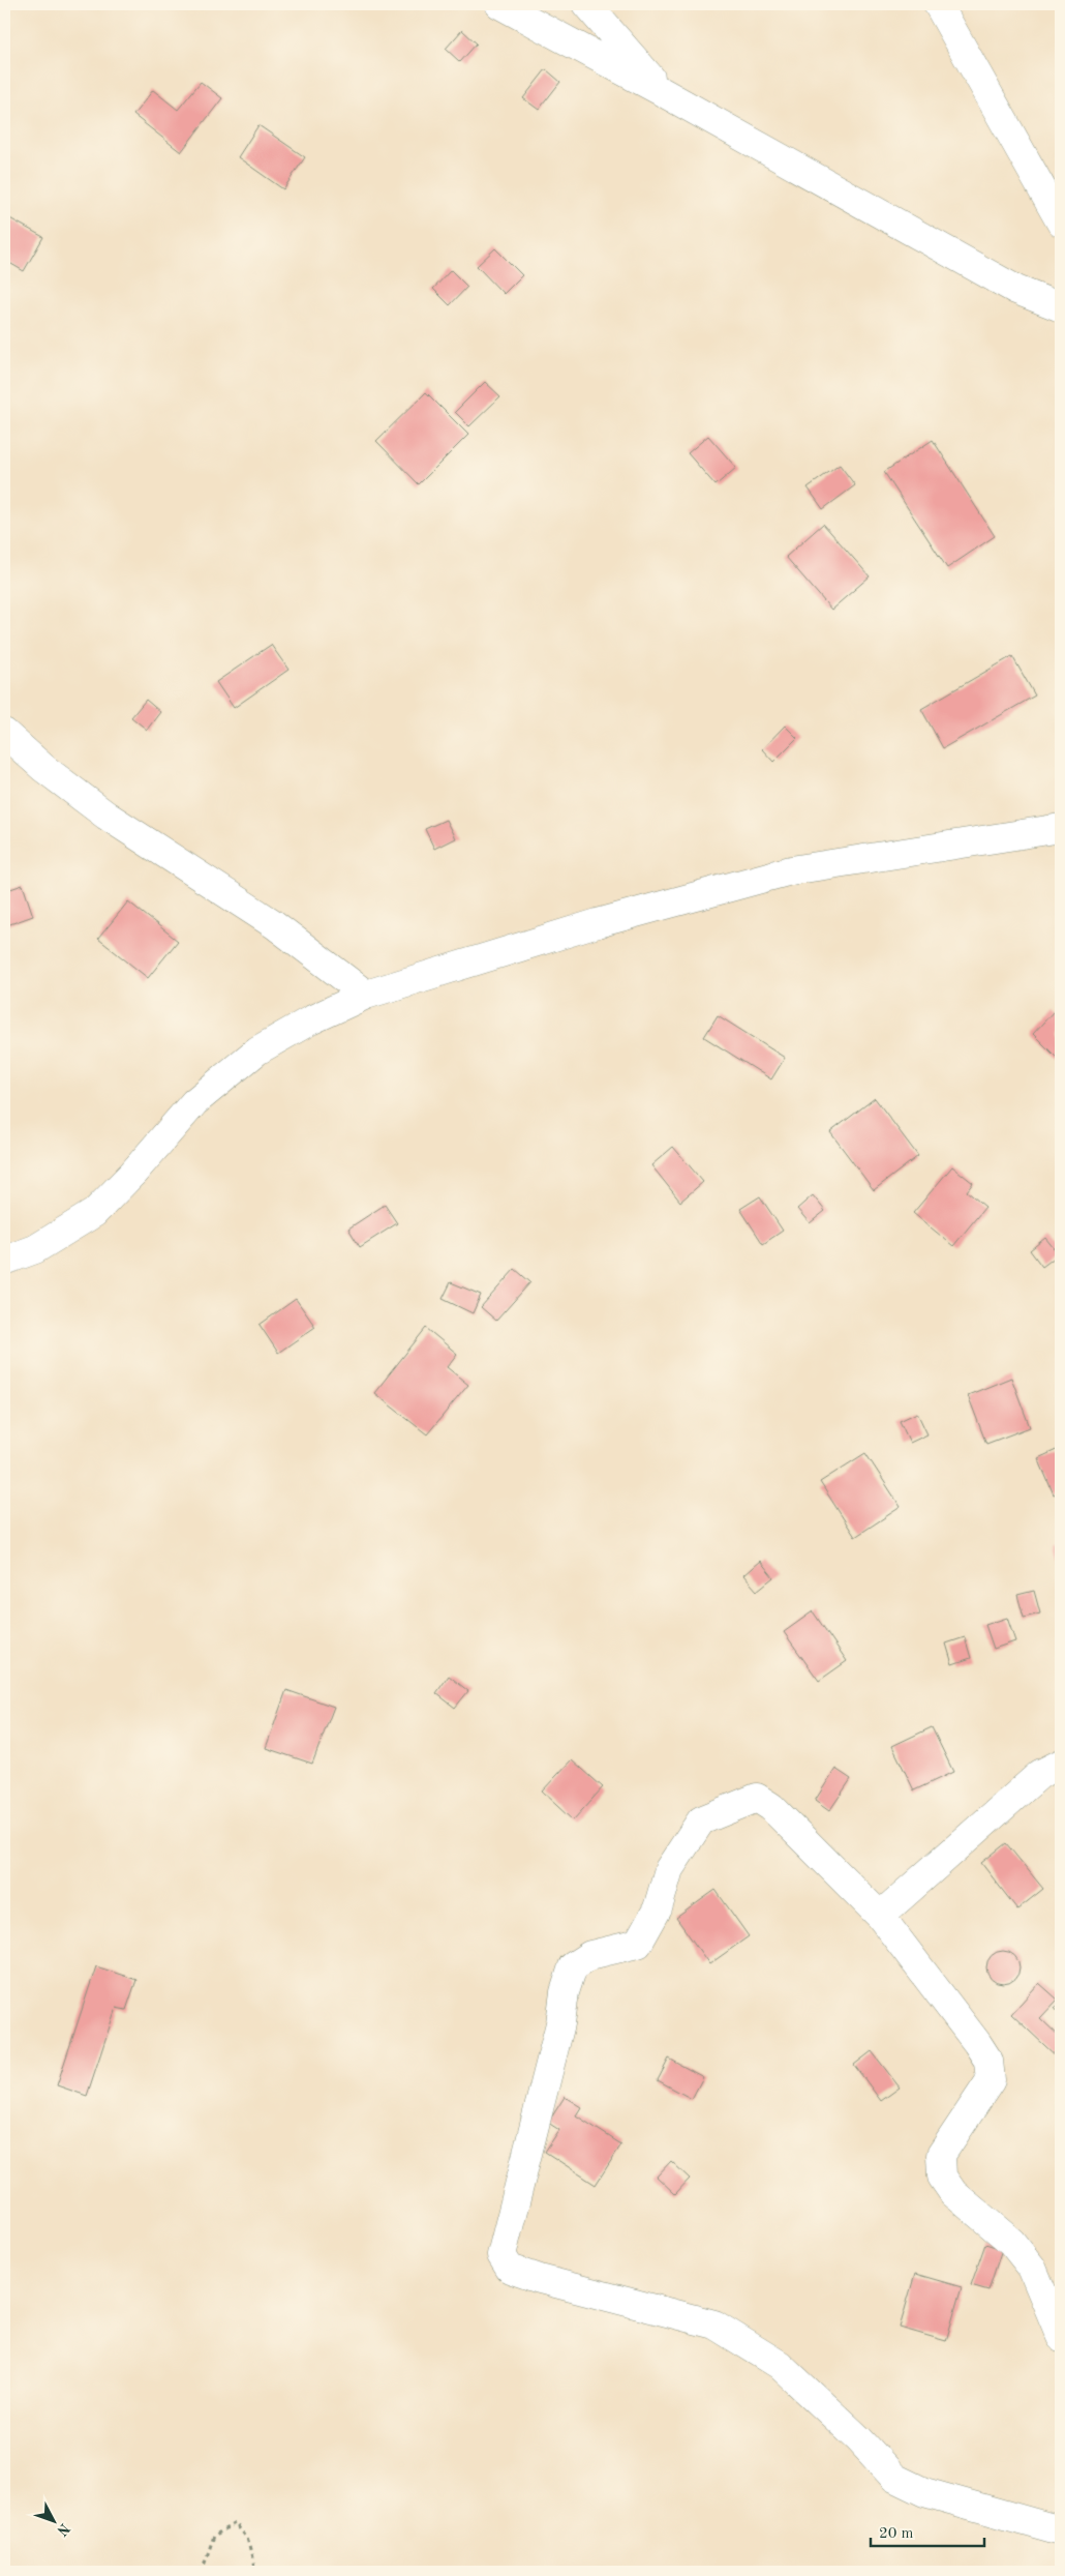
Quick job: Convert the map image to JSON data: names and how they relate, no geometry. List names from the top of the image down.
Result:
{
  "scale_bar": "20 m",
  "north": "bottom right"
}
